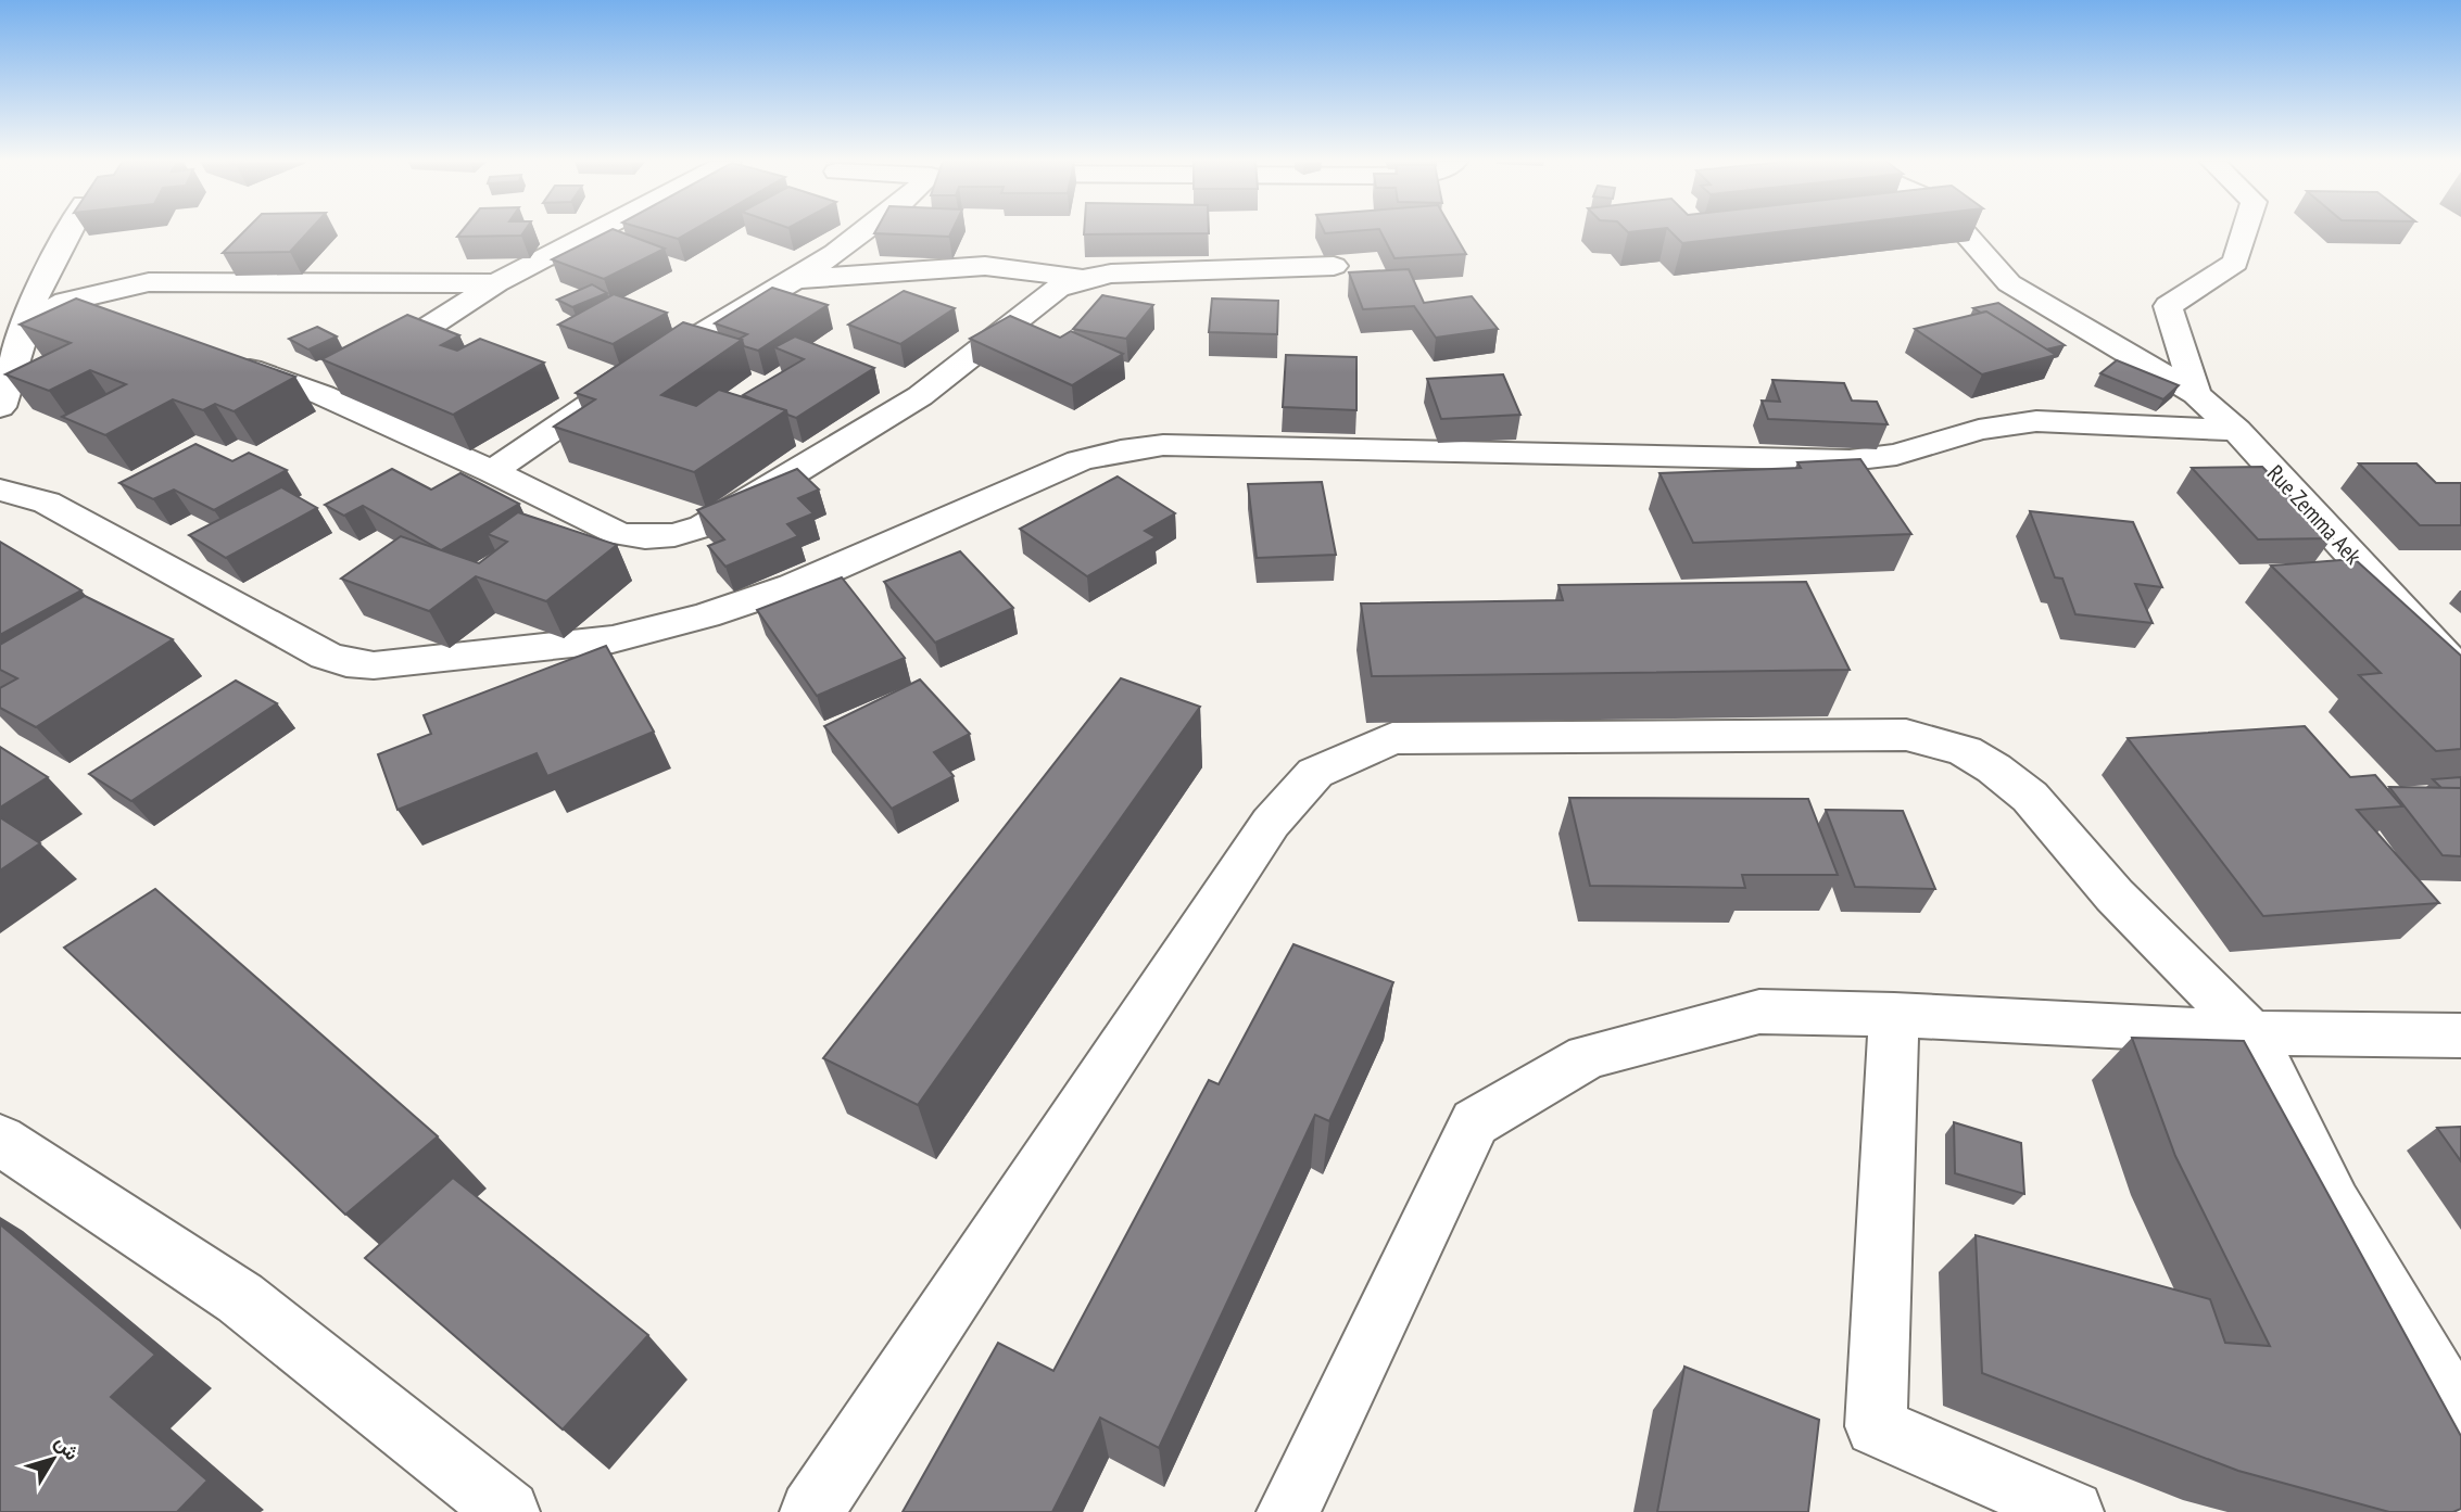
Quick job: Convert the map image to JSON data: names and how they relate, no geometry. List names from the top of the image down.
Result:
{
  "streets": {
    "street": ["Rue Zemma Aek"]
  },
  "north": "top right"
}
